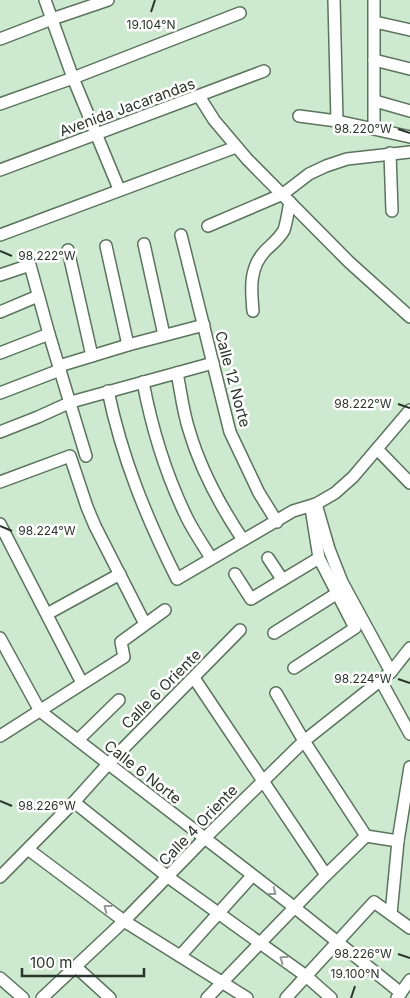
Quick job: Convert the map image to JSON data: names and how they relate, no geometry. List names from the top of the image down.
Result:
{
  "streets": {
    "street": [
      "Avenida Jacarandas",
      "Calle 12 Norte",
      "Calle 6 Oriente",
      "Calle 6 Norte",
      "Calle 4 Oriente"
    ]
  },
  "crossings": [
    ["Calle 6 Oriente", "Calle 6 Norte"],
    ["Calle 6 Norte", "Calle 4 Oriente"]
  ],
  "scale_bar": "100 m",
  "coordinates": [
    "19.104°N",
    "98.220°W",
    "98.222°W",
    "98.224°W",
    "98.226°W",
    "19.100°N"
  ]
}
